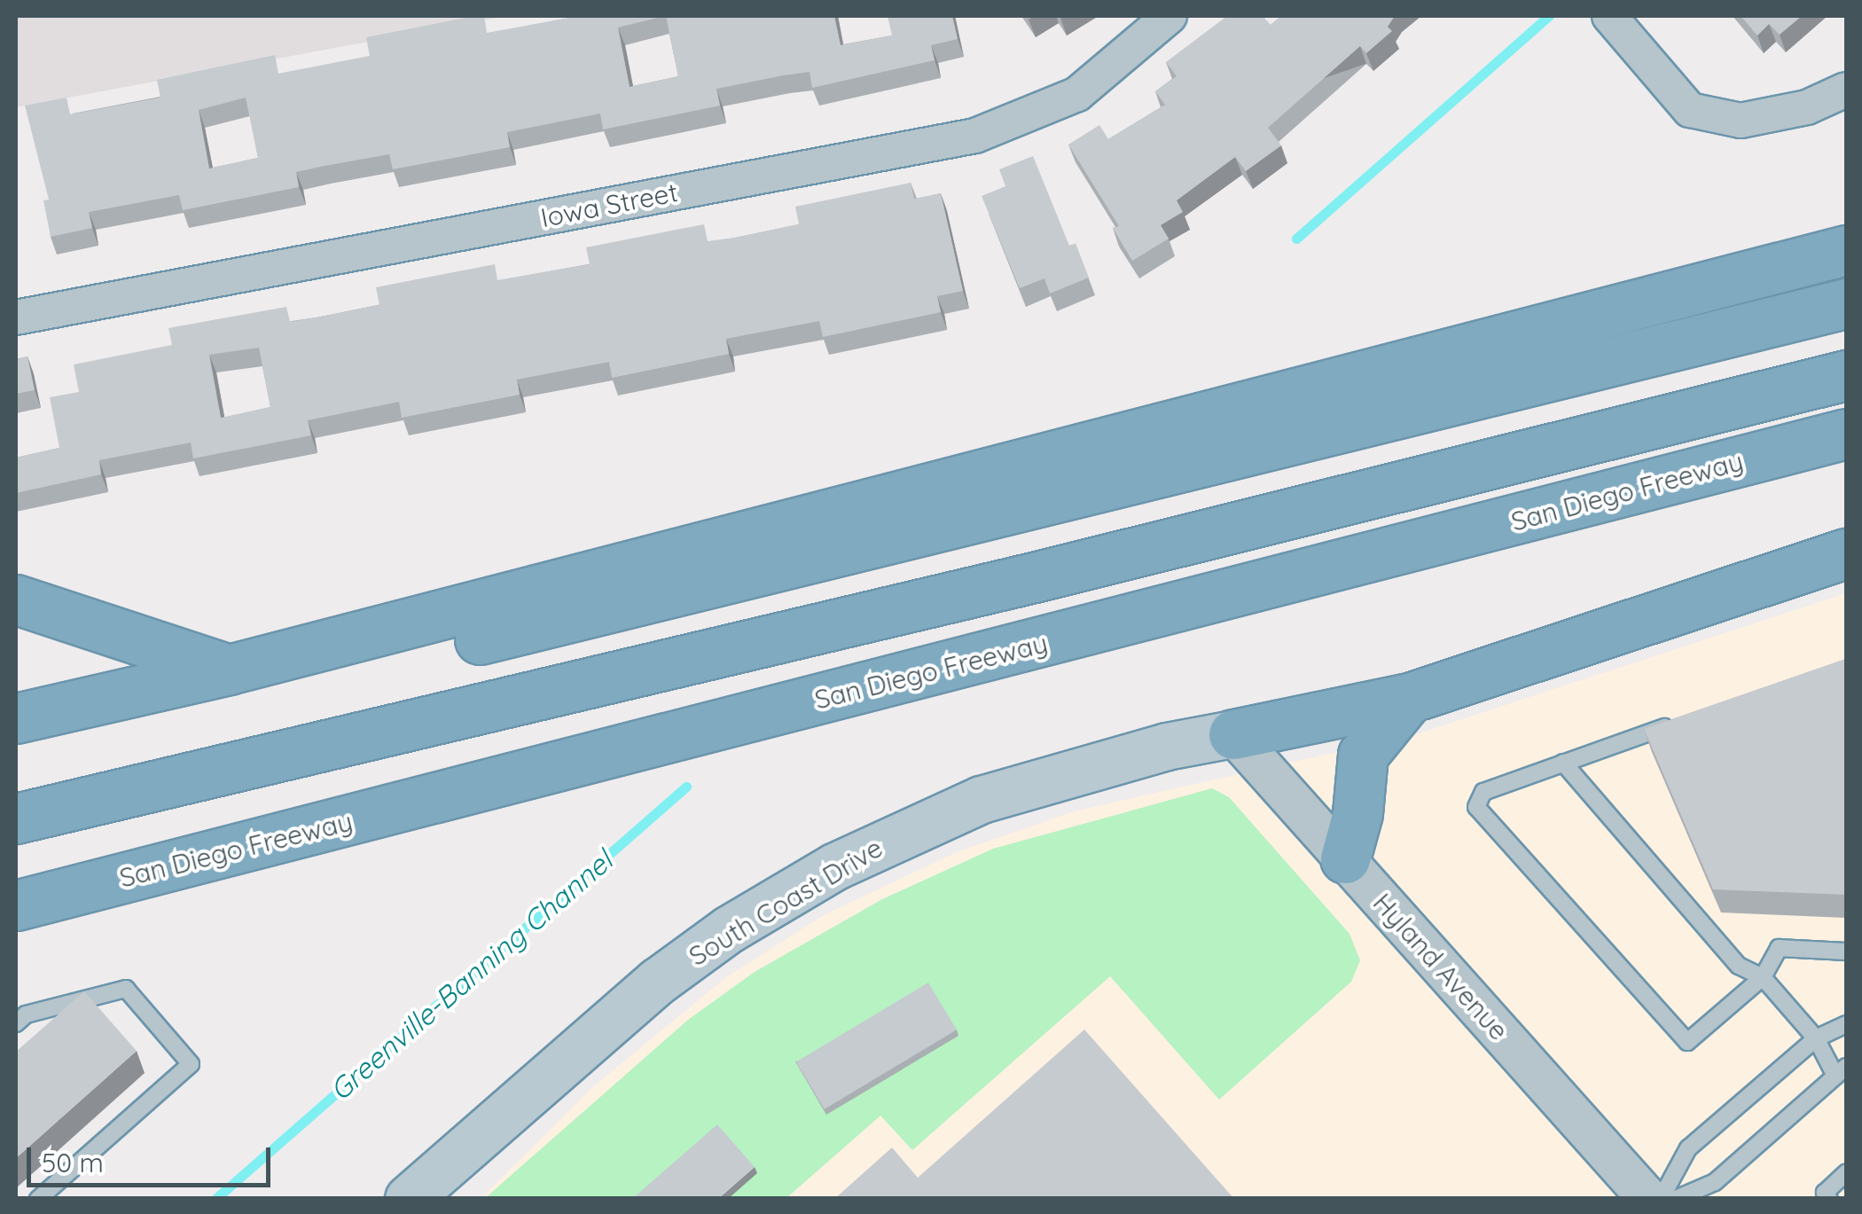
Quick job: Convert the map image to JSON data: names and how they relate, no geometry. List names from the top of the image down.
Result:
{
  "streets": {
    "highway": ["San Diego Freeway"],
    "main road": ["South Coast Drive"],
    "street": ["Iowa Street", "Hyland Avenue"]
  },
  "crossings": [
    ["South Coast Drive", "Hyland Avenue"]
  ],
  "water": ["Greenville-Banning Channel"],
  "scale_bar": "50 m"
}
